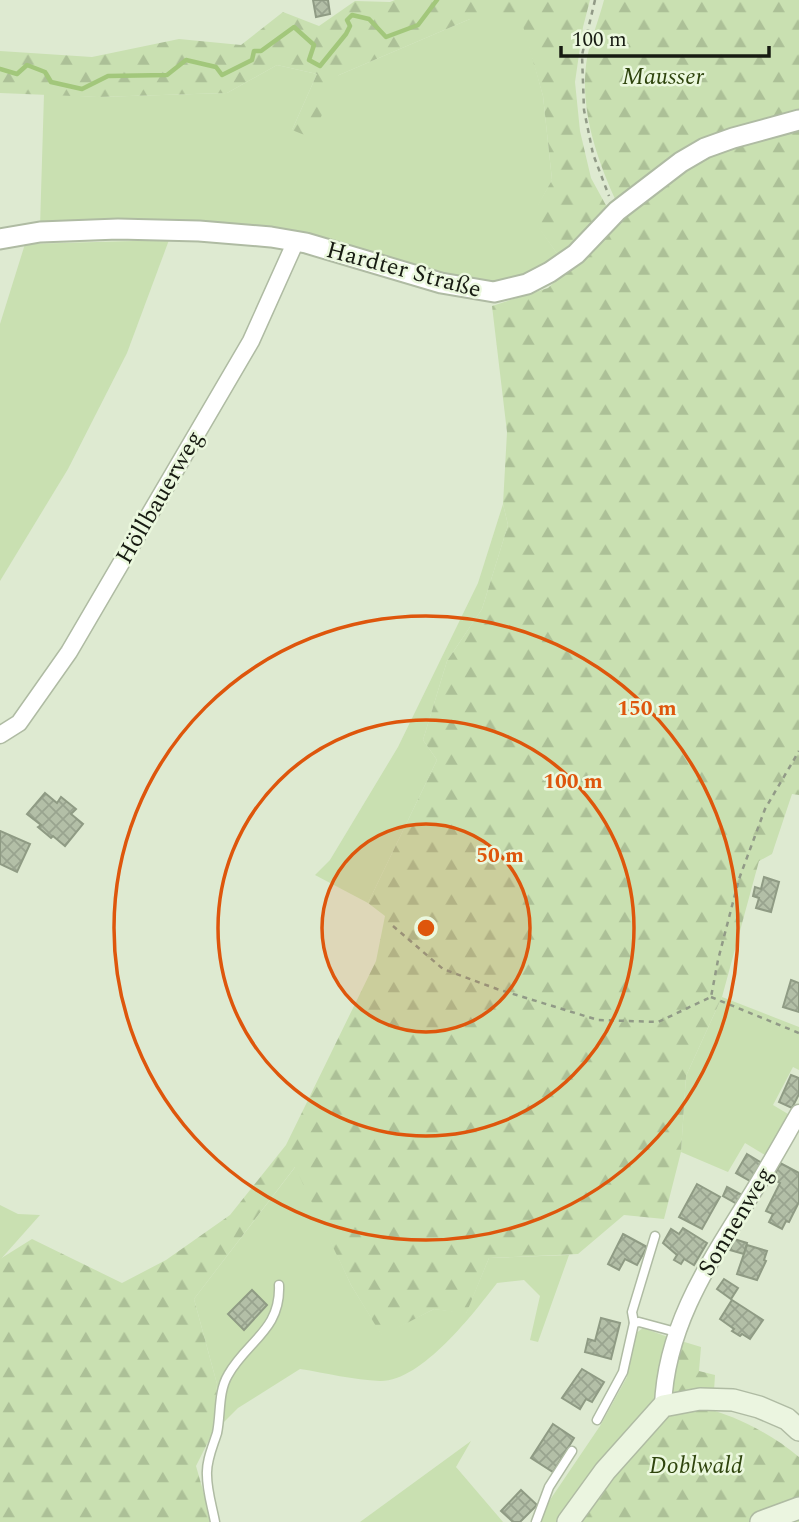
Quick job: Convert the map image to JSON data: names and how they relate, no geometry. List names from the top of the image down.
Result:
{
  "streets": {
    "street": ["Hardter Straße", "Höllbauerweg", "Sonnenweg"]
  },
  "crossings": [
    ["Hardter Straße", "Höllbauerweg"]
  ],
  "parks": ["Mausser", "Doblwald"],
  "scale_bar": "100 m",
  "rings": ["150 m", "100 m", "50 m"]
}
